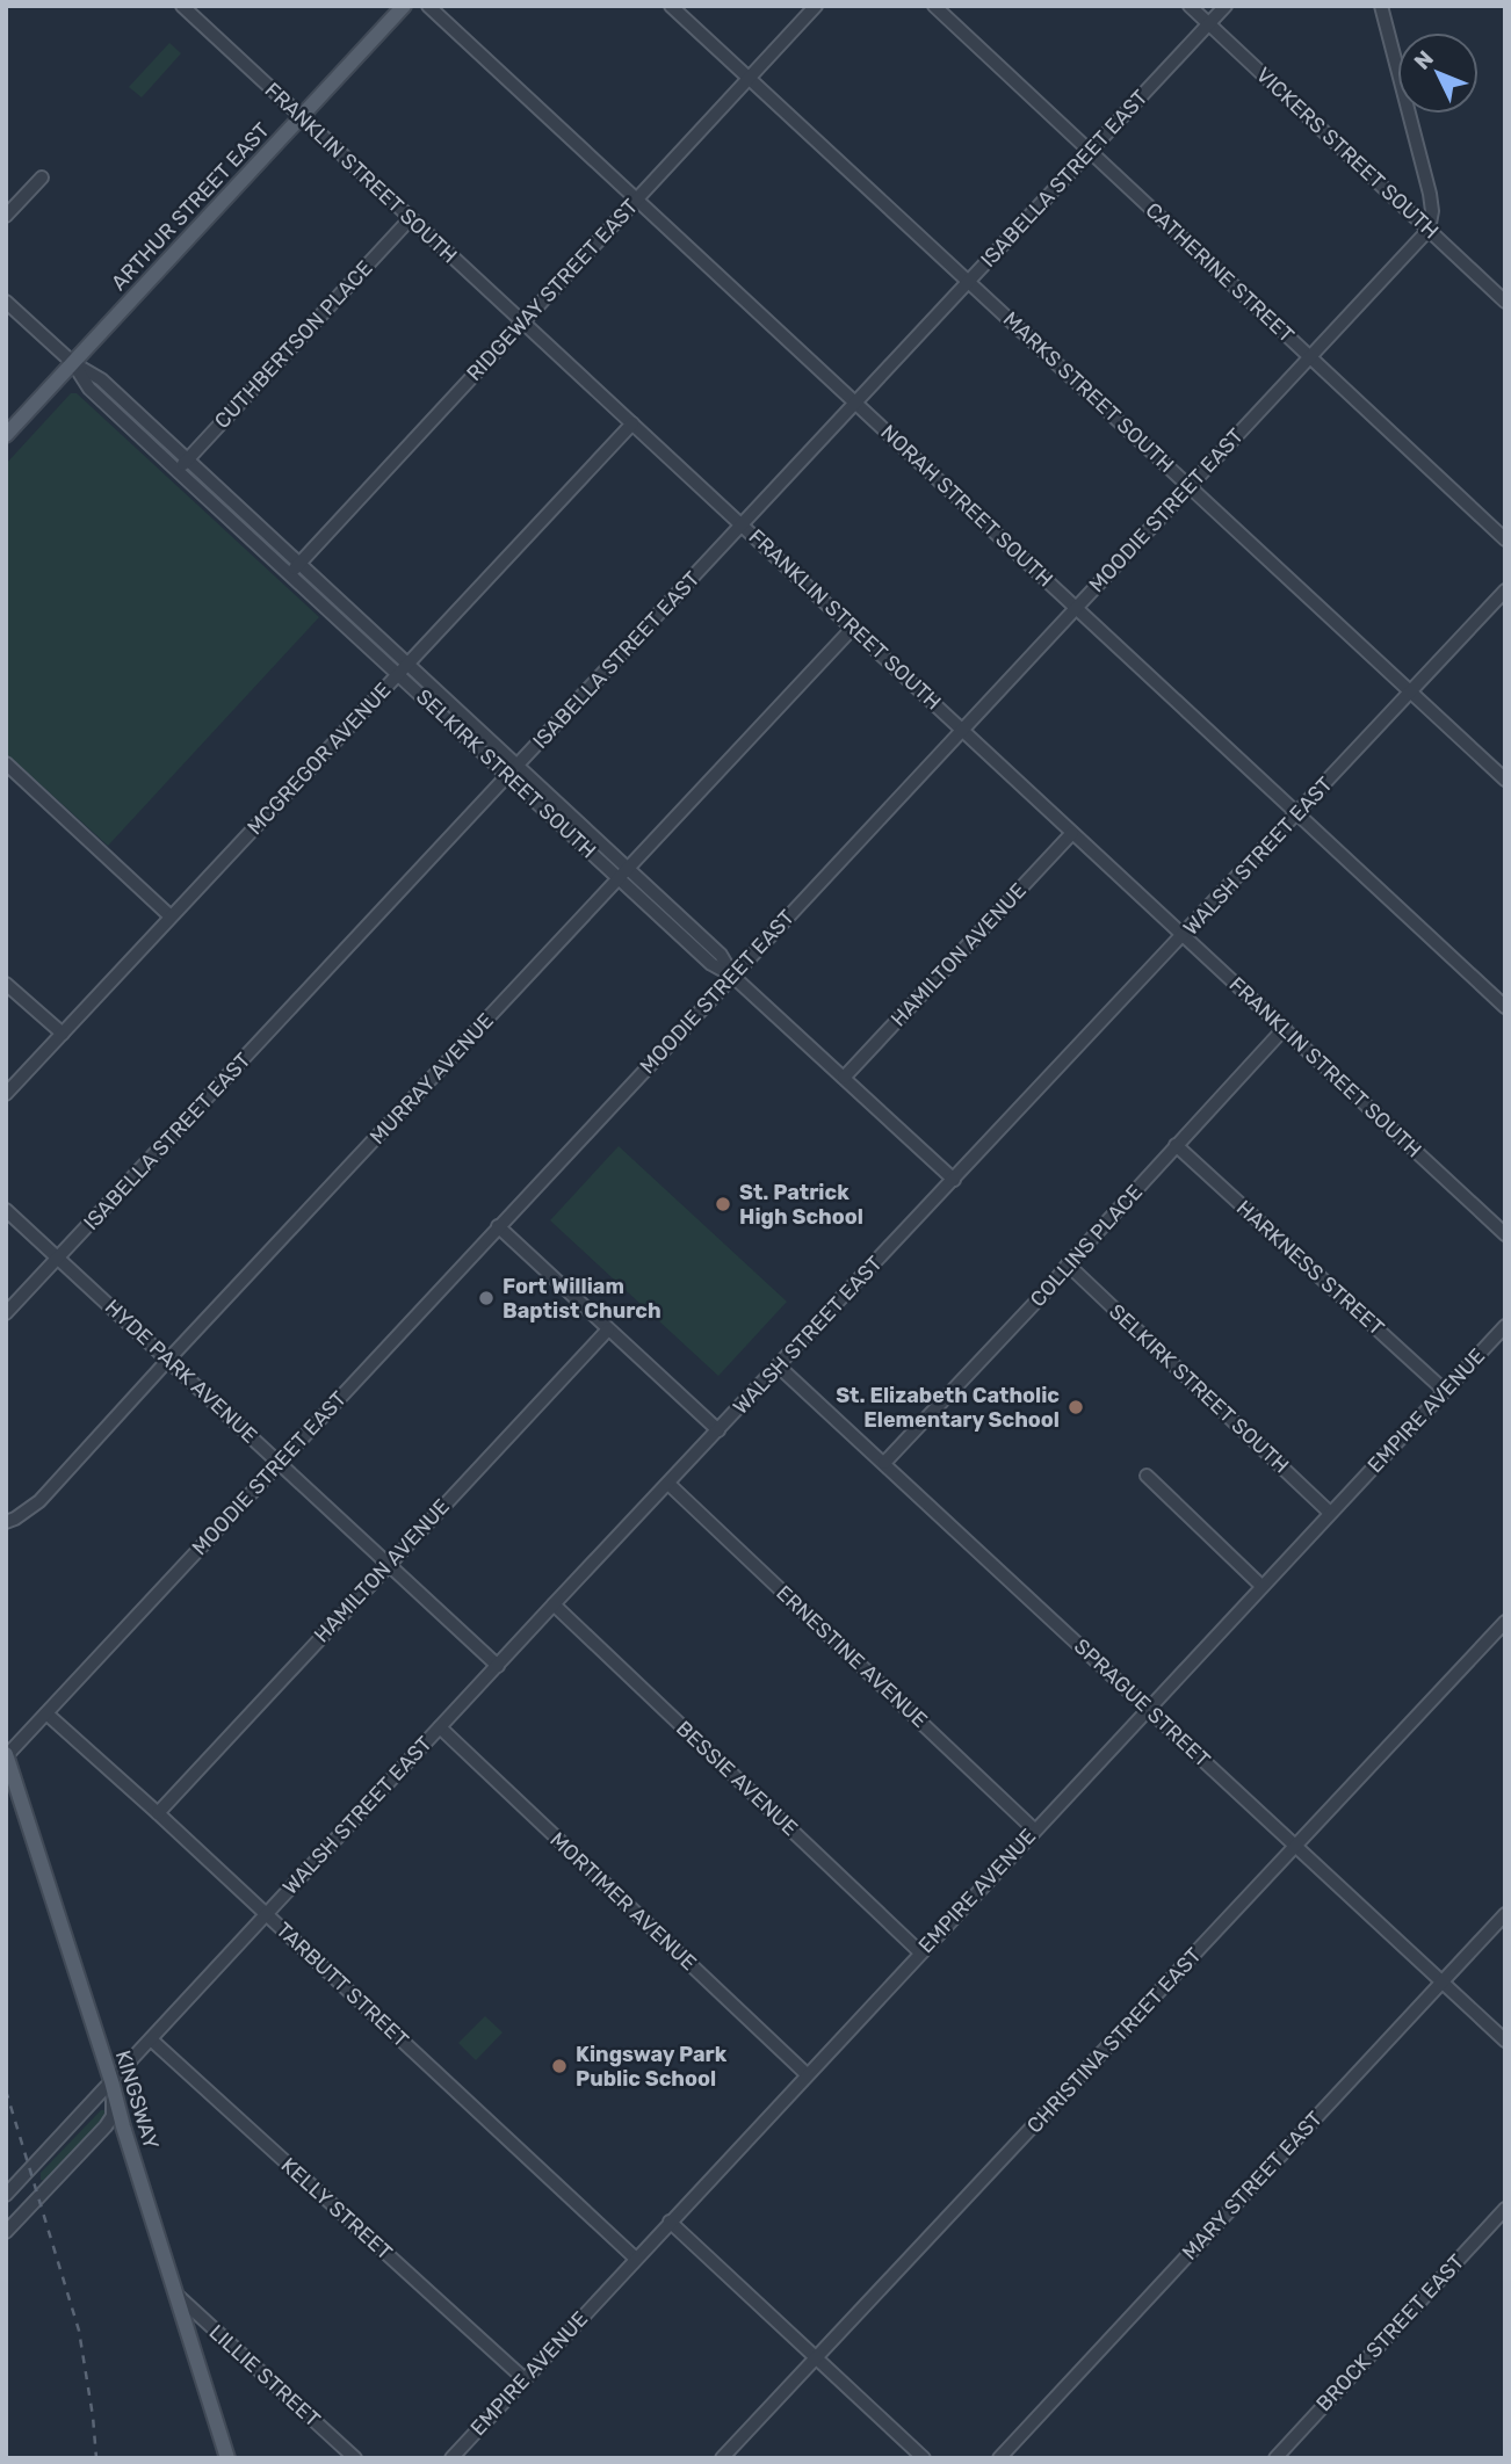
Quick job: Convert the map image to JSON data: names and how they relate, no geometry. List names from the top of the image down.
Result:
{
  "streets": {
    "main road": ["ARTHUR STREET EAST", "KINGSWAY"],
    "street": [
      "VICKERS STREET SOUTH",
      "FRANKLIN STREET SOUTH",
      "ISABELLA STREET EAST",
      "CATHERINE STREET",
      "RIDGEWAY STREET EAST",
      "CUTHBERTSON PLACE",
      "MARKS STREET SOUTH",
      "NORAH STREET SOUTH",
      "MOODIE STREET EAST",
      "MCGREGOR AVENUE",
      "SELKIRK STREET SOUTH",
      "WALSH STREET EAST",
      "HAMILTON AVENUE",
      "MURRAY AVENUE",
      "COLLINS PLACE",
      "HARKNESS STREET",
      "HYDE PARK AVENUE",
      "EMPIRE AVENUE",
      "ERNESTINE AVENUE",
      "SPRAGUE STREET",
      "BESSIE AVENUE",
      "MORTIMER AVENUE",
      "TARBUTT STREET",
      "CHRISTINA STREET EAST",
      "MARY STREET EAST",
      "KELLY STREET",
      "BROCK STREET EAST",
      "LILLIE STREET"
    ]
  },
  "crossings": [
    ["VICKERS STREET SOUTH", "ISABELLA STREET EAST"],
    ["VICKERS STREET SOUTH", "MOODIE STREET EAST"],
    ["FRANKLIN STREET SOUTH", "ISABELLA STREET EAST"],
    ["FRANKLIN STREET SOUTH", "ARTHUR STREET EAST"],
    ["FRANKLIN STREET SOUTH", "RIDGEWAY STREET EAST"],
    ["FRANKLIN STREET SOUTH", "CUTHBERTSON PLACE"],
    ["FRANKLIN STREET SOUTH", "MOODIE STREET EAST"],
    ["FRANKLIN STREET SOUTH", "MCGREGOR AVENUE"],
    ["FRANKLIN STREET SOUTH", "WALSH STREET EAST"],
    ["FRANKLIN STREET SOUTH", "HAMILTON AVENUE"],
    ["FRANKLIN STREET SOUTH", "MURRAY AVENUE"],
    ["FRANKLIN STREET SOUTH", "COLLINS PLACE"],
    ["ISABELLA STREET EAST", "CATHERINE STREET"],
    ["ISABELLA STREET EAST", "MARKS STREET SOUTH"],
    ["ISABELLA STREET EAST", "NORAH STREET SOUTH"],
    ["ISABELLA STREET EAST", "SELKIRK STREET SOUTH"],
    ["ISABELLA STREET EAST", "HYDE PARK AVENUE"],
    ["ARTHUR STREET EAST", "SELKIRK STREET SOUTH"],
    ["CATHERINE STREET", "MOODIE STREET EAST"],
    ["RIDGEWAY STREET EAST", "MARKS STREET SOUTH"],
    ["RIDGEWAY STREET EAST", "NORAH STREET SOUTH"],
    ["RIDGEWAY STREET EAST", "SELKIRK STREET SOUTH"],
    ["CUTHBERTSON PLACE", "SELKIRK STREET SOUTH"],
    ["MARKS STREET SOUTH", "MOODIE STREET EAST"],
    ["MARKS STREET SOUTH", "WALSH STREET EAST"],
    ["NORAH STREET SOUTH", "MOODIE STREET EAST"],
    ["NORAH STREET SOUTH", "WALSH STREET EAST"],
    ["MOODIE STREET EAST", "SELKIRK STREET SOUTH"],
    ["MOODIE STREET EAST", "HYDE PARK AVENUE"],
    ["MOODIE STREET EAST", "TARBUTT STREET"],
    ["MOODIE STREET EAST", "KINGSWAY"],
    ["MCGREGOR AVENUE", "SELKIRK STREET SOUTH"],
    ["SELKIRK STREET SOUTH", "WALSH STREET EAST"],
    ["SELKIRK STREET SOUTH", "HAMILTON AVENUE"],
    ["SELKIRK STREET SOUTH", "MURRAY AVENUE"],
    ["SELKIRK STREET SOUTH", "COLLINS PLACE"],
    ["SELKIRK STREET SOUTH", "EMPIRE AVENUE"],
    ["WALSH STREET EAST", "HYDE PARK AVENUE"],
    ["WALSH STREET EAST", "ERNESTINE AVENUE"],
    ["WALSH STREET EAST", "SPRAGUE STREET"],
    ["WALSH STREET EAST", "BESSIE AVENUE"],
    ["WALSH STREET EAST", "MORTIMER AVENUE"],
    ["WALSH STREET EAST", "TARBUTT STREET"],
    ["WALSH STREET EAST", "KINGSWAY"],
    ["WALSH STREET EAST", "KELLY STREET"],
    ["HAMILTON AVENUE", "HYDE PARK AVENUE"],
    ["HAMILTON AVENUE", "TARBUTT STREET"],
    ["MURRAY AVENUE", "HYDE PARK AVENUE"],
    ["COLLINS PLACE", "HARKNESS STREET"],
    ["COLLINS PLACE", "SPRAGUE STREET"],
    ["HARKNESS STREET", "EMPIRE AVENUE"],
    ["EMPIRE AVENUE", "ERNESTINE AVENUE"],
    ["EMPIRE AVENUE", "SPRAGUE STREET"],
    ["EMPIRE AVENUE", "BESSIE AVENUE"],
    ["EMPIRE AVENUE", "MORTIMER AVENUE"],
    ["EMPIRE AVENUE", "TARBUTT STREET"],
    ["EMPIRE AVENUE", "KELLY STREET"],
    ["SPRAGUE STREET", "CHRISTINA STREET EAST"],
    ["SPRAGUE STREET", "MARY STREET EAST"],
    ["KINGSWAY", "LILLIE STREET"]
  ],
  "places": [
    "St. Patrick High School",
    "Fort William Baptist Church",
    "St. Elizabeth Catholic Elementary School",
    "Kingsway Park Public School"
  ],
  "north": "top left"
}
